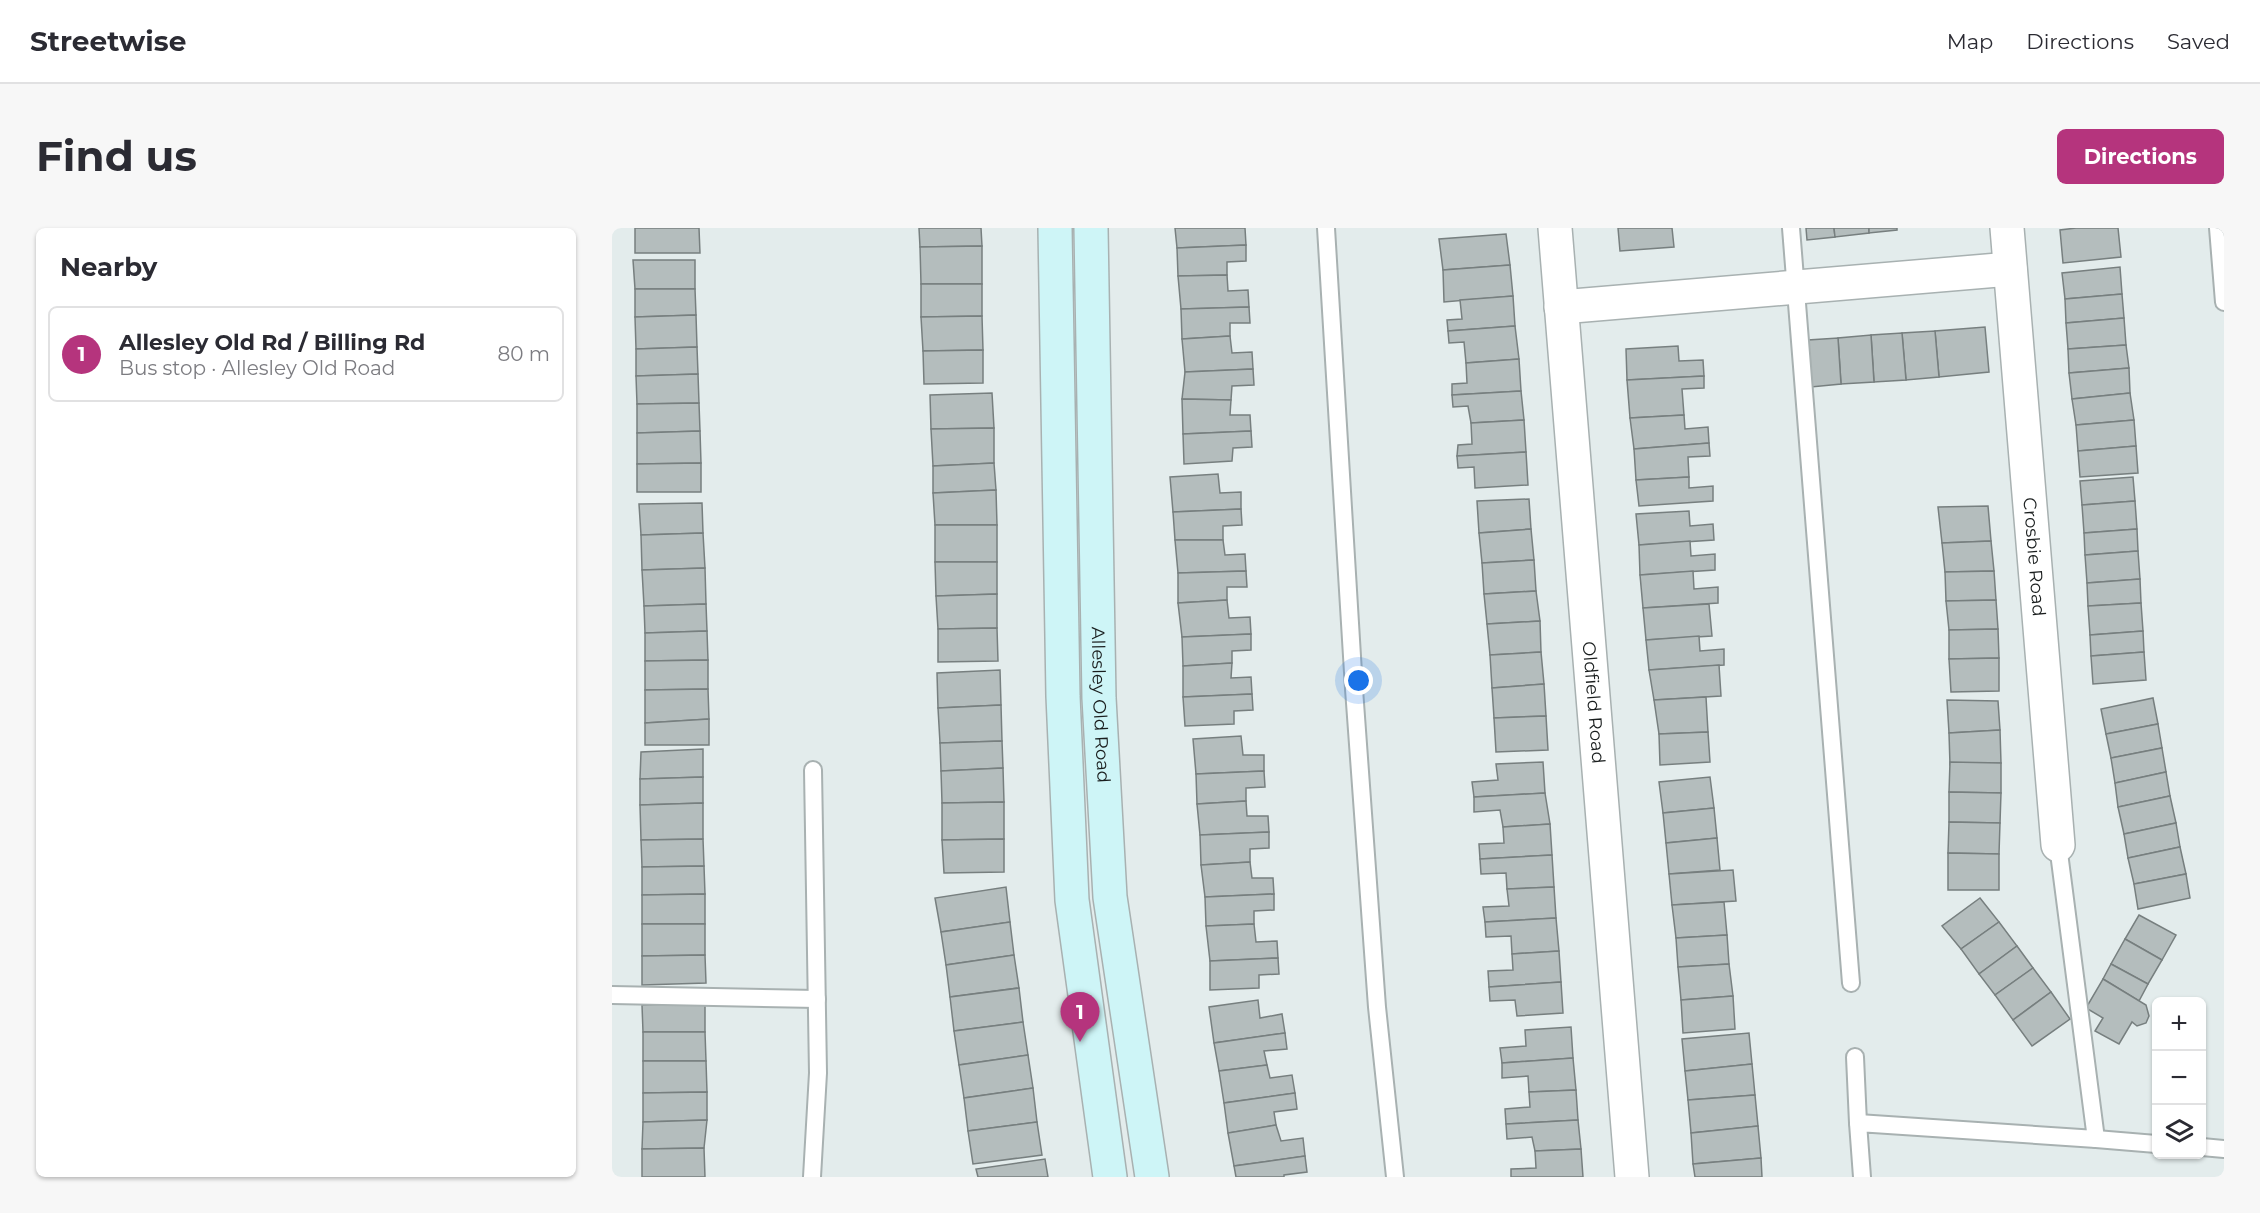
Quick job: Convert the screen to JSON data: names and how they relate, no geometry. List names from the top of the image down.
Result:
{
  "streets": {
    "main road": ["Allesley Old Road"],
    "street": ["Crosbie Road", "Oldfield Road"]
  },
  "page": {
    "header": "Streetwise",
    "nav": ["Map", "Directions", "Saved"],
    "buttons": "Directions",
    "title": "Find us",
    "heading": "Nearby",
    "list": [
      {
        "mark": "1",
        "name": "Allesley Old Rd / Billing Rd",
        "note": "Bus stop · Allesley Old Road",
        "value": "80 m"
      }
    ],
    "pins": "1",
    "map_buttons": ["+", "−"]
  }
}
